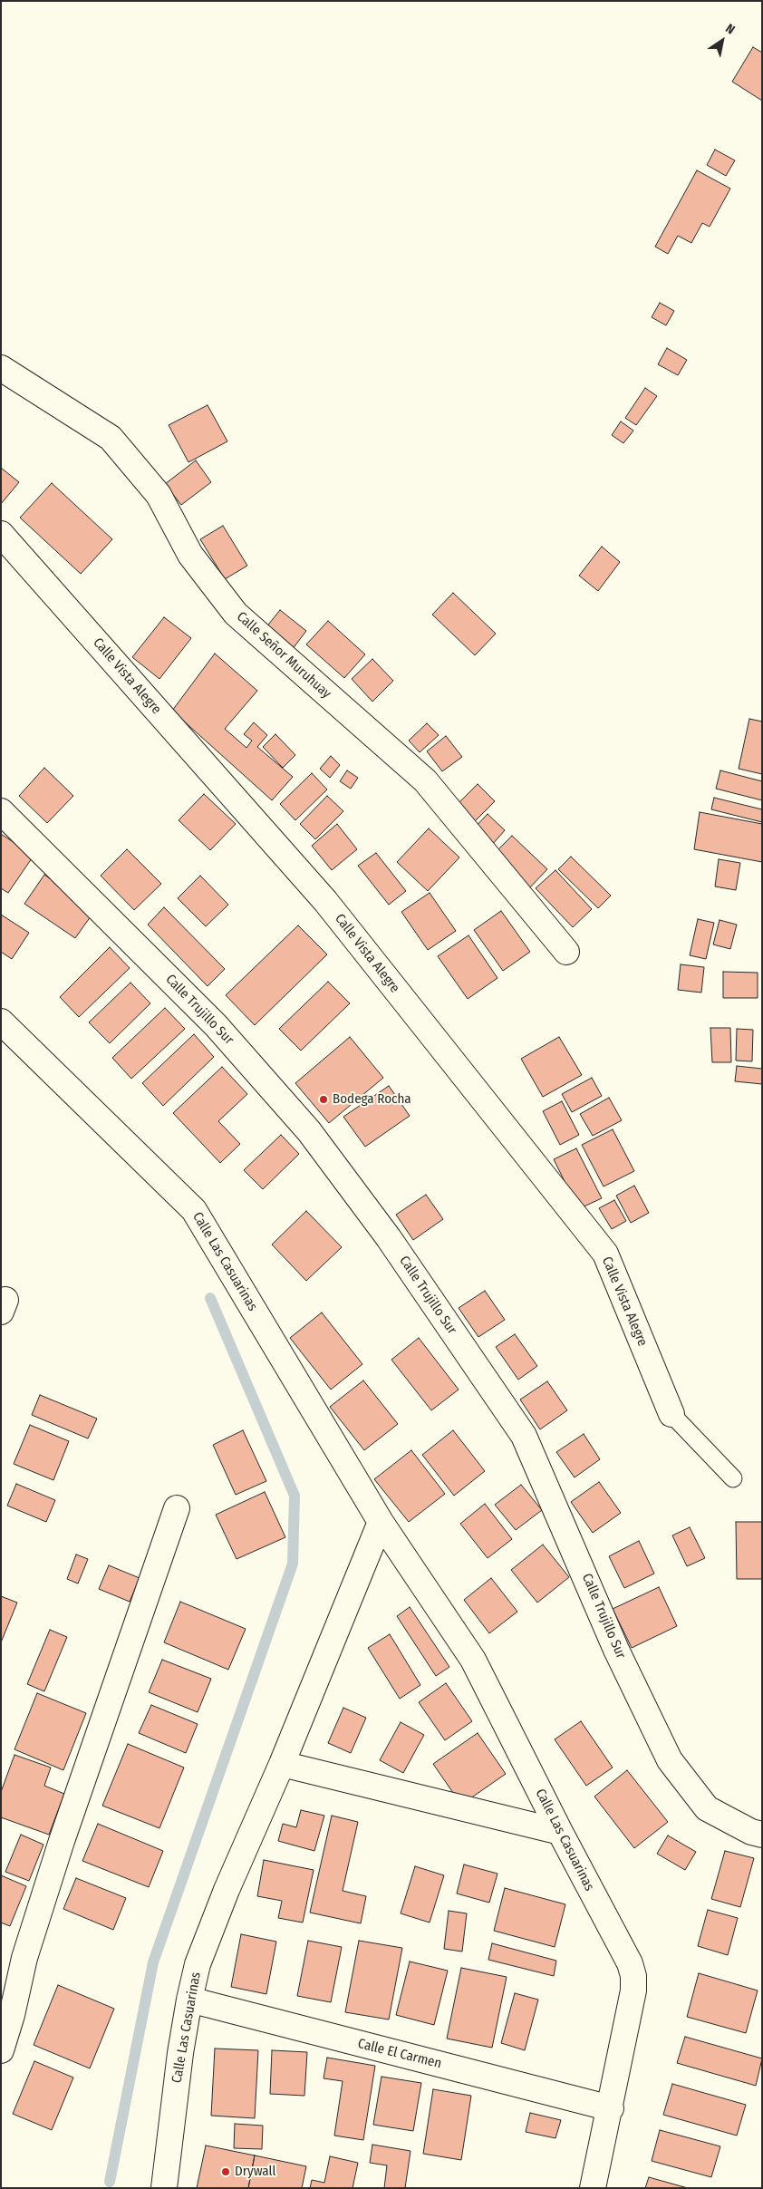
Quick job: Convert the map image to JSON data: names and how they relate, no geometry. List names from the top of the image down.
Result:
{
  "streets": {
    "street": [
      "Calle Señor Muruhuay",
      "Calle Vista Alegre",
      "Calle Trujillo Sur",
      "Calle Las Casuarinas",
      "Calle El Carmen"
    ]
  },
  "crossings": [
    ["Calle Las Casuarinas", "Calle El Carmen"]
  ],
  "places": ["Bodega Rocha", "Drywall"],
  "north": "top right"
}
